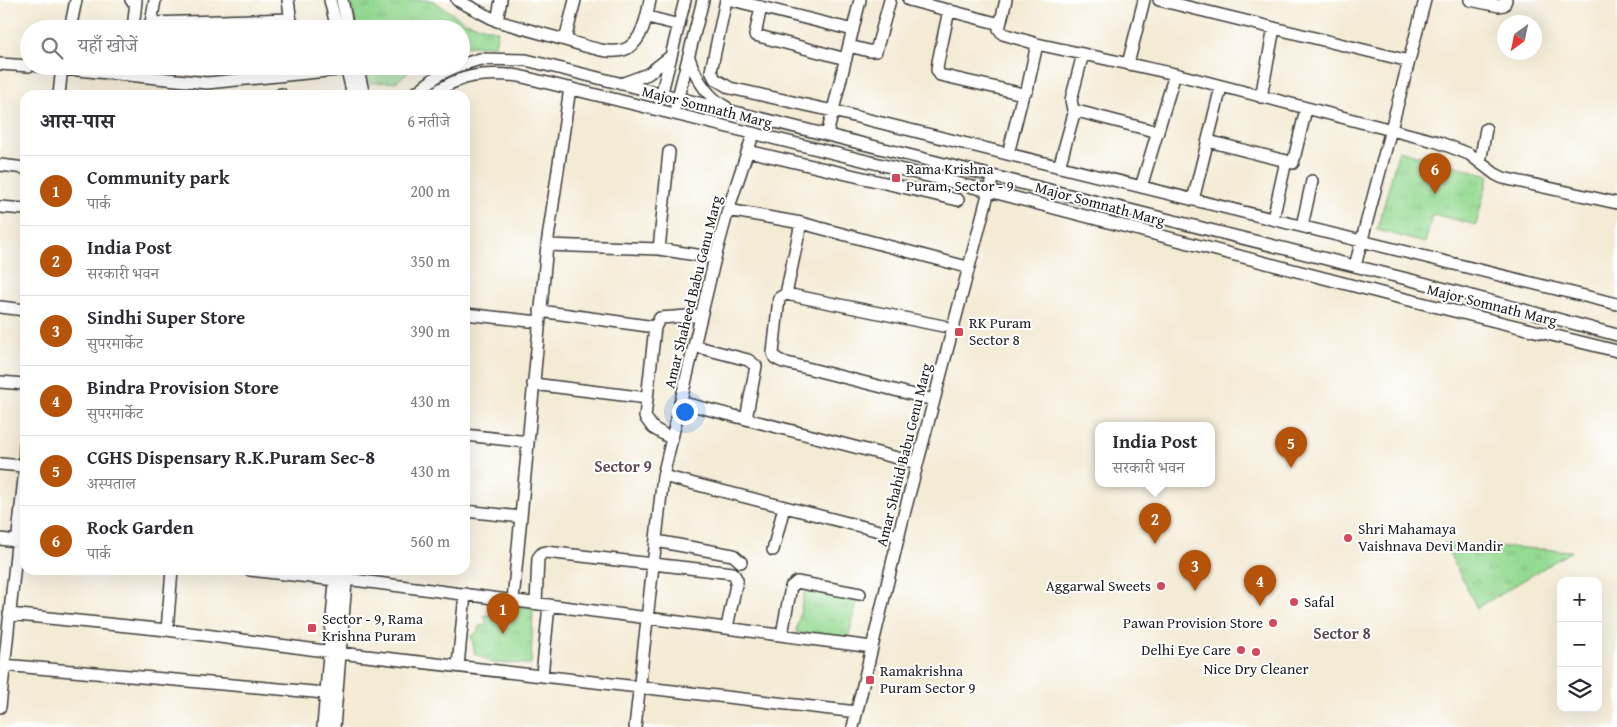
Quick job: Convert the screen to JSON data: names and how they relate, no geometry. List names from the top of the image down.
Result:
{
  "streets": {
    "street": ["Major Somnath Marg", "Amar Shaheed Babu Ganu Marg", "Amar Shahid Babu Genu Marg"]
  },
  "crossings": [
    ["Major Somnath Marg", "Amar Shaheed Babu Ganu Marg"],
    ["Major Somnath Marg", "Amar Shahid Babu Genu Marg"]
  ],
  "districts": ["Sector 9", "Sector 8"],
  "places": {
    "transit": [
      "Rama Krishna Puram, Sector - 9",
      "RK Puram Sector 8",
      "Sector - 9, Rama Krishna Puram",
      "Ramakrishna Puram Sector 9"
    ],
    "other": [
      "Shri Mahamaya Vaishnava Devi Mandir",
      "Aggarwal Sweets",
      "Safal",
      "Pawan Provision Store",
      "Delhi Eye Care",
      "Nice Dry Cleaner"
    ]
  },
  "north": "bottom left",
  "page": {
    "search": "यहाँ खोजें",
    "heading": ["आस-पास", "6 नतीजे"],
    "pins": [
      "6",
      "5",
      "2",
      "3",
      "4",
      "1"
    ],
    "list": [
      {
        "mark": "1",
        "name": "Community park",
        "note": "पार्क",
        "value": "200 m"
      },
      {
        "mark": "2",
        "name": "India Post",
        "note": "सरकारी भवन",
        "value": "350 m"
      },
      {
        "mark": "3",
        "name": "Sindhi Super Store",
        "note": "सुपरमार्केट",
        "value": "390 m"
      },
      {
        "mark": "4",
        "name": "Bindra Provision Store",
        "note": "सुपरमार्केट",
        "value": "430 m"
      },
      {
        "mark": "5",
        "name": "CGHS Dispensary R.K.Puram Sec-8",
        "note": "अस्पताल",
        "value": "430 m"
      },
      {
        "mark": "6",
        "name": "Rock Garden",
        "note": "पार्क",
        "value": "560 m"
      }
    ],
    "popup": ["India Post", "सरकारी भवन"],
    "map_buttons": ["+", "−"]
  }
}
